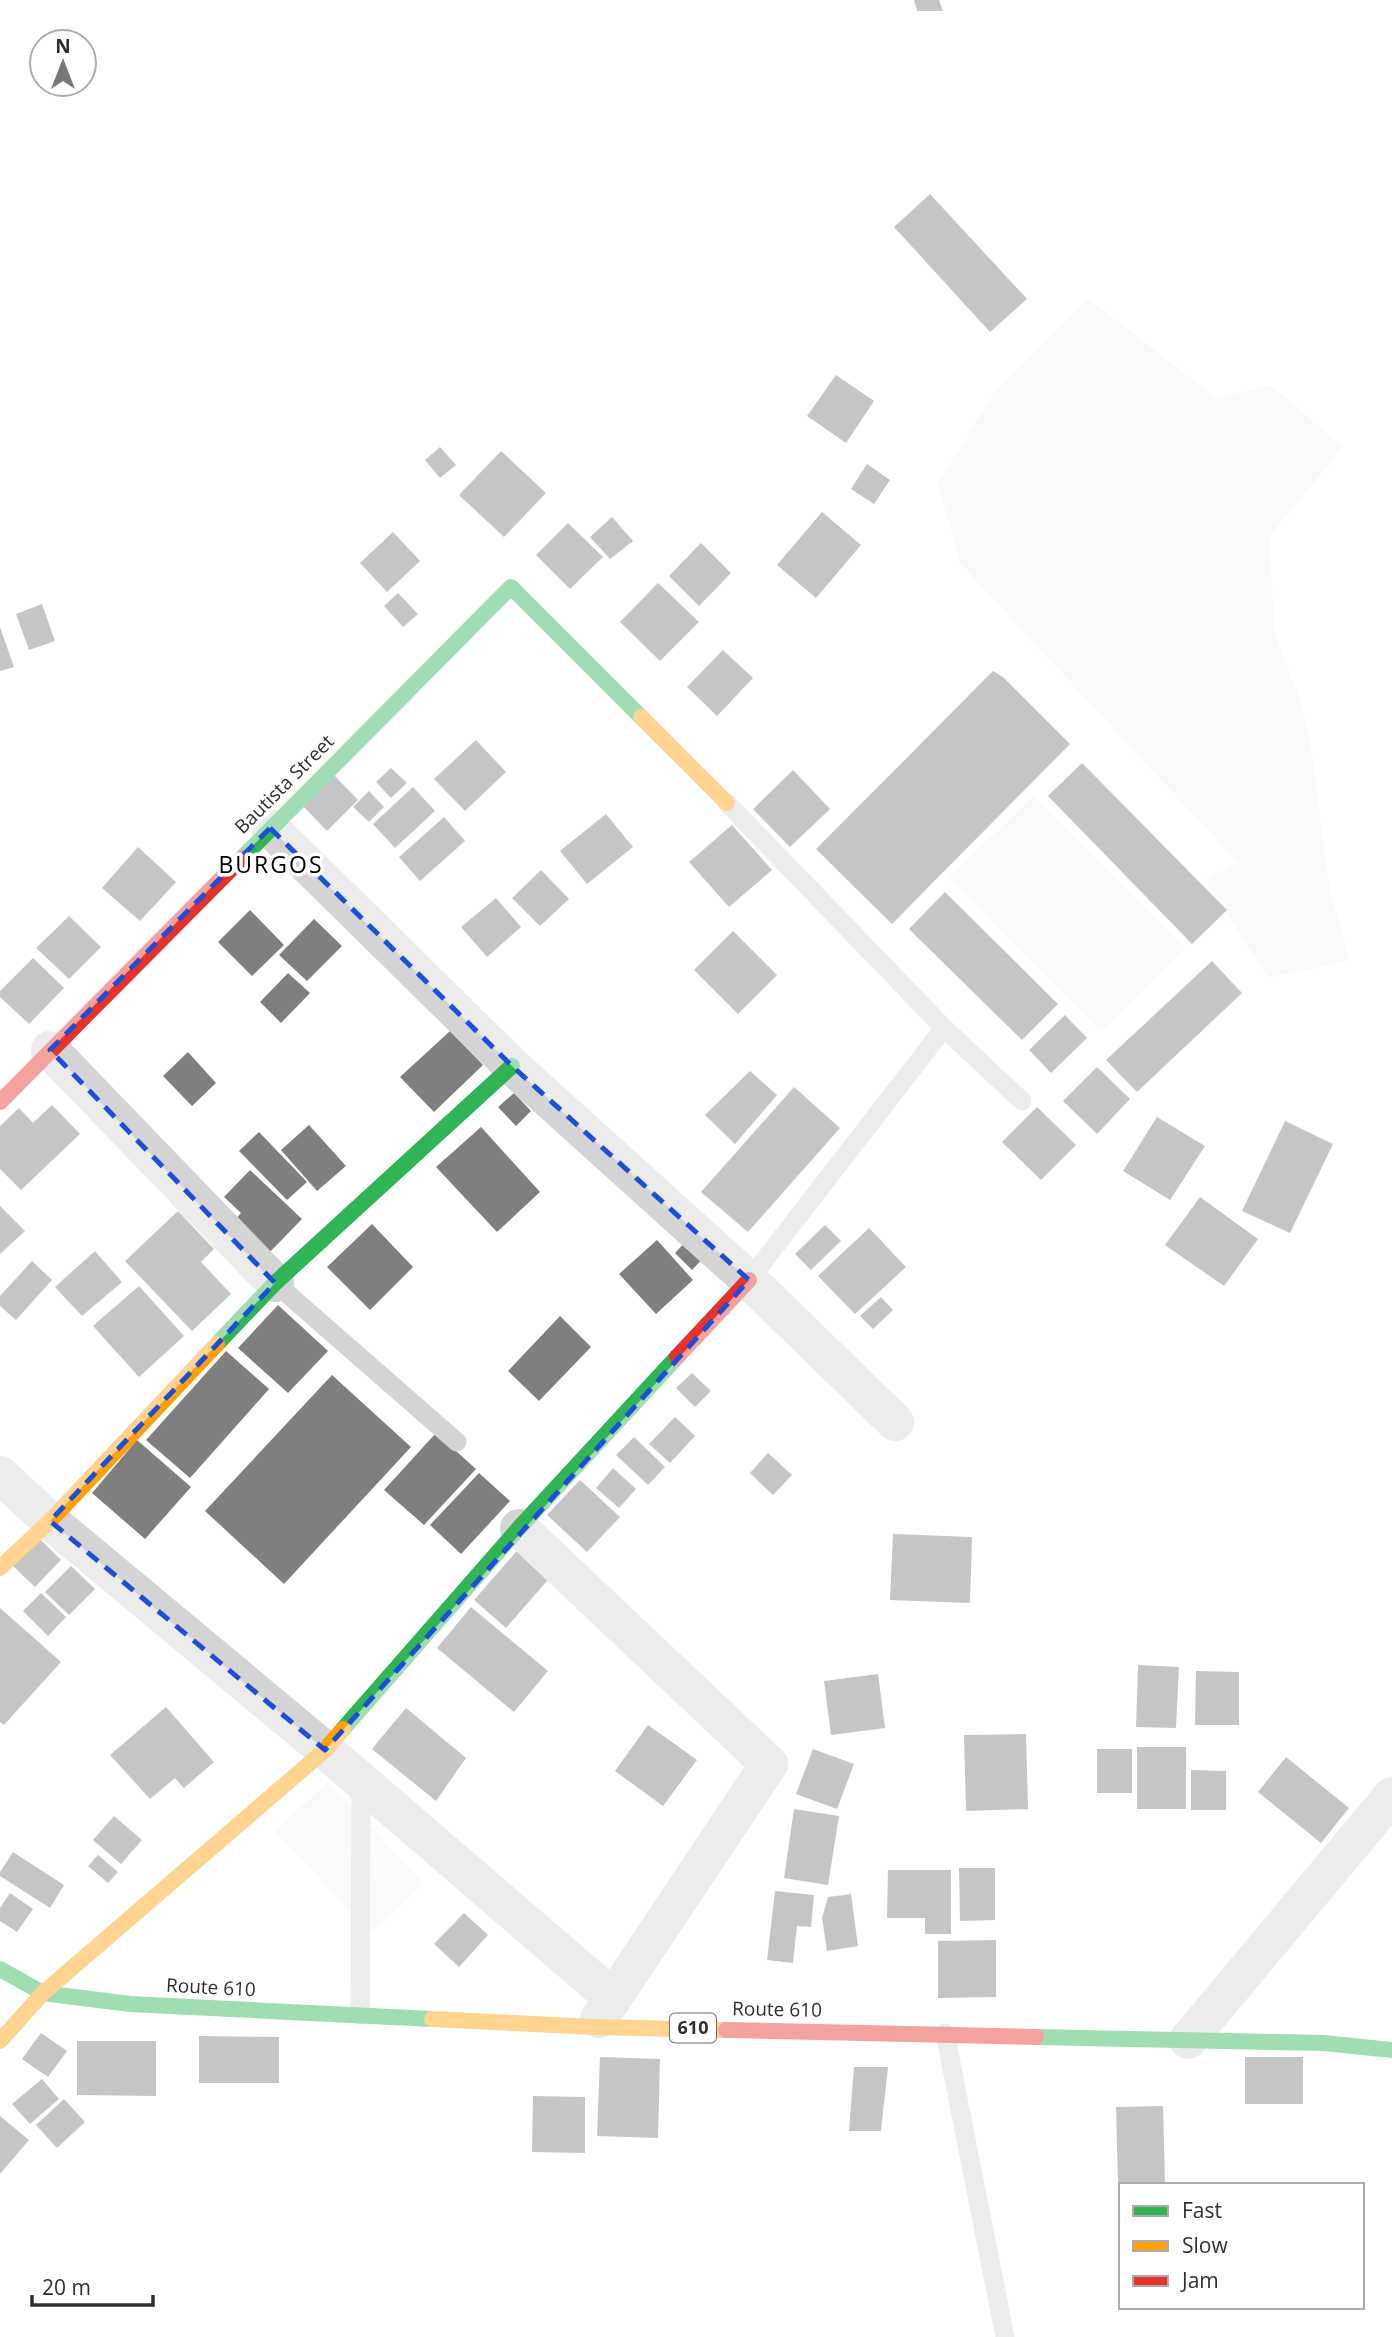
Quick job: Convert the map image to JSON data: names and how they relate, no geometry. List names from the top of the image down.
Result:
{
  "streets": {
    "street": ["Bautista Street", "Route 610", "610"]
  },
  "districts": ["BURGOS"],
  "legend": ["Fast", "Slow", "Jam"],
  "scale_bar": "20 m",
  "north": "top"
}
